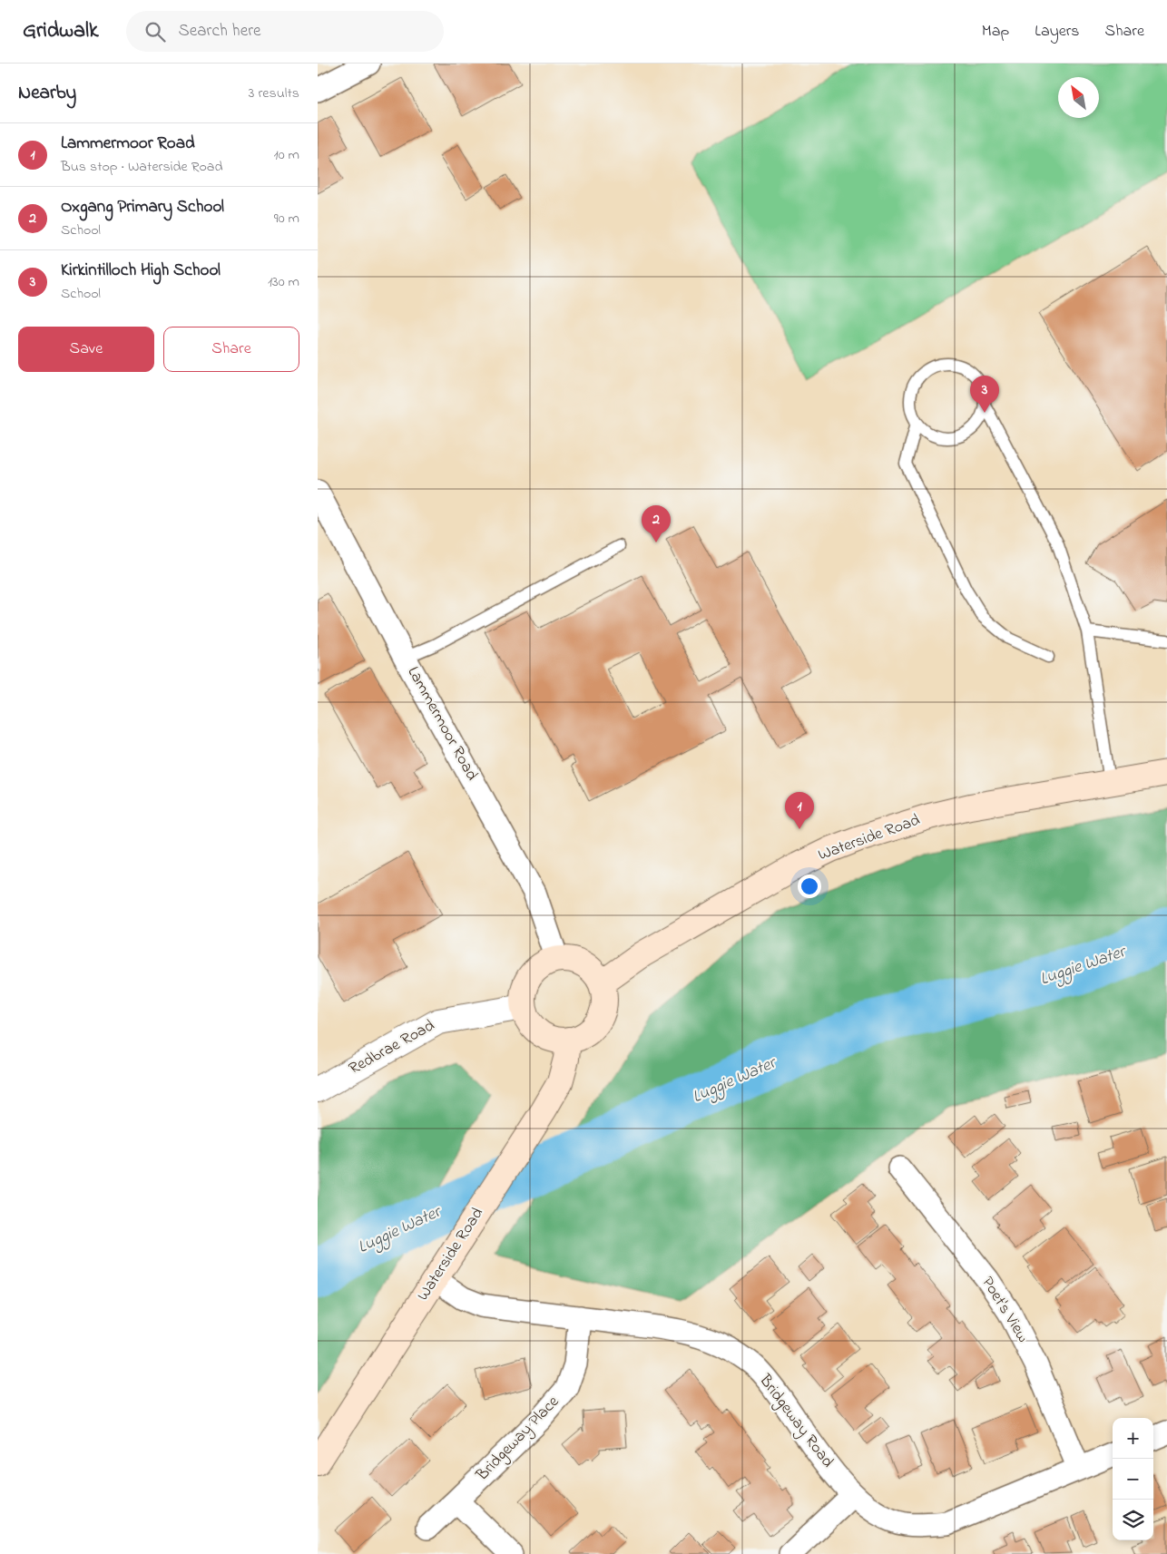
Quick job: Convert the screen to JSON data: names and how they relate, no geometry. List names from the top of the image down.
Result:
{
  "streets": {
    "main road": ["Waterside Road"],
    "street": [
      "Lammermoor Road",
      "Redbrae Road",
      "Poet's View",
      "Bridgeway Road",
      "Bridgeway Place"
    ]
  },
  "crossings": [
    ["Lammermoor Road", "Waterside Road"],
    ["Lammermoor Road", "Redbrae Road"],
    ["Waterside Road", "Redbrae Road"],
    ["Waterside Road", "Bridgeway Road"],
    ["Poet's View", "Bridgeway Road"],
    ["Bridgeway Road", "Bridgeway Place"]
  ],
  "water": ["Luggie Water"],
  "north": "top left",
  "page": {
    "header": "Gridwalk",
    "search": "Search here",
    "nav": ["Map", "Layers", "Share"],
    "heading": ["Nearby", "3 results"],
    "list": [
      {
        "mark": "1",
        "name": "Lammermoor Road",
        "note": "Bus stop · Waterside Road",
        "value": "10 m"
      },
      {
        "mark": "2",
        "name": "Oxgang Primary School",
        "note": "School",
        "value": "90 m"
      },
      {
        "mark": "3",
        "name": "Kirkintilloch High School",
        "note": "School",
        "value": "130 m"
      }
    ],
    "buttons": ["Save", "Share"],
    "pins": ["3", "2", "1"],
    "map_buttons": ["+", "−"]
  }
}
